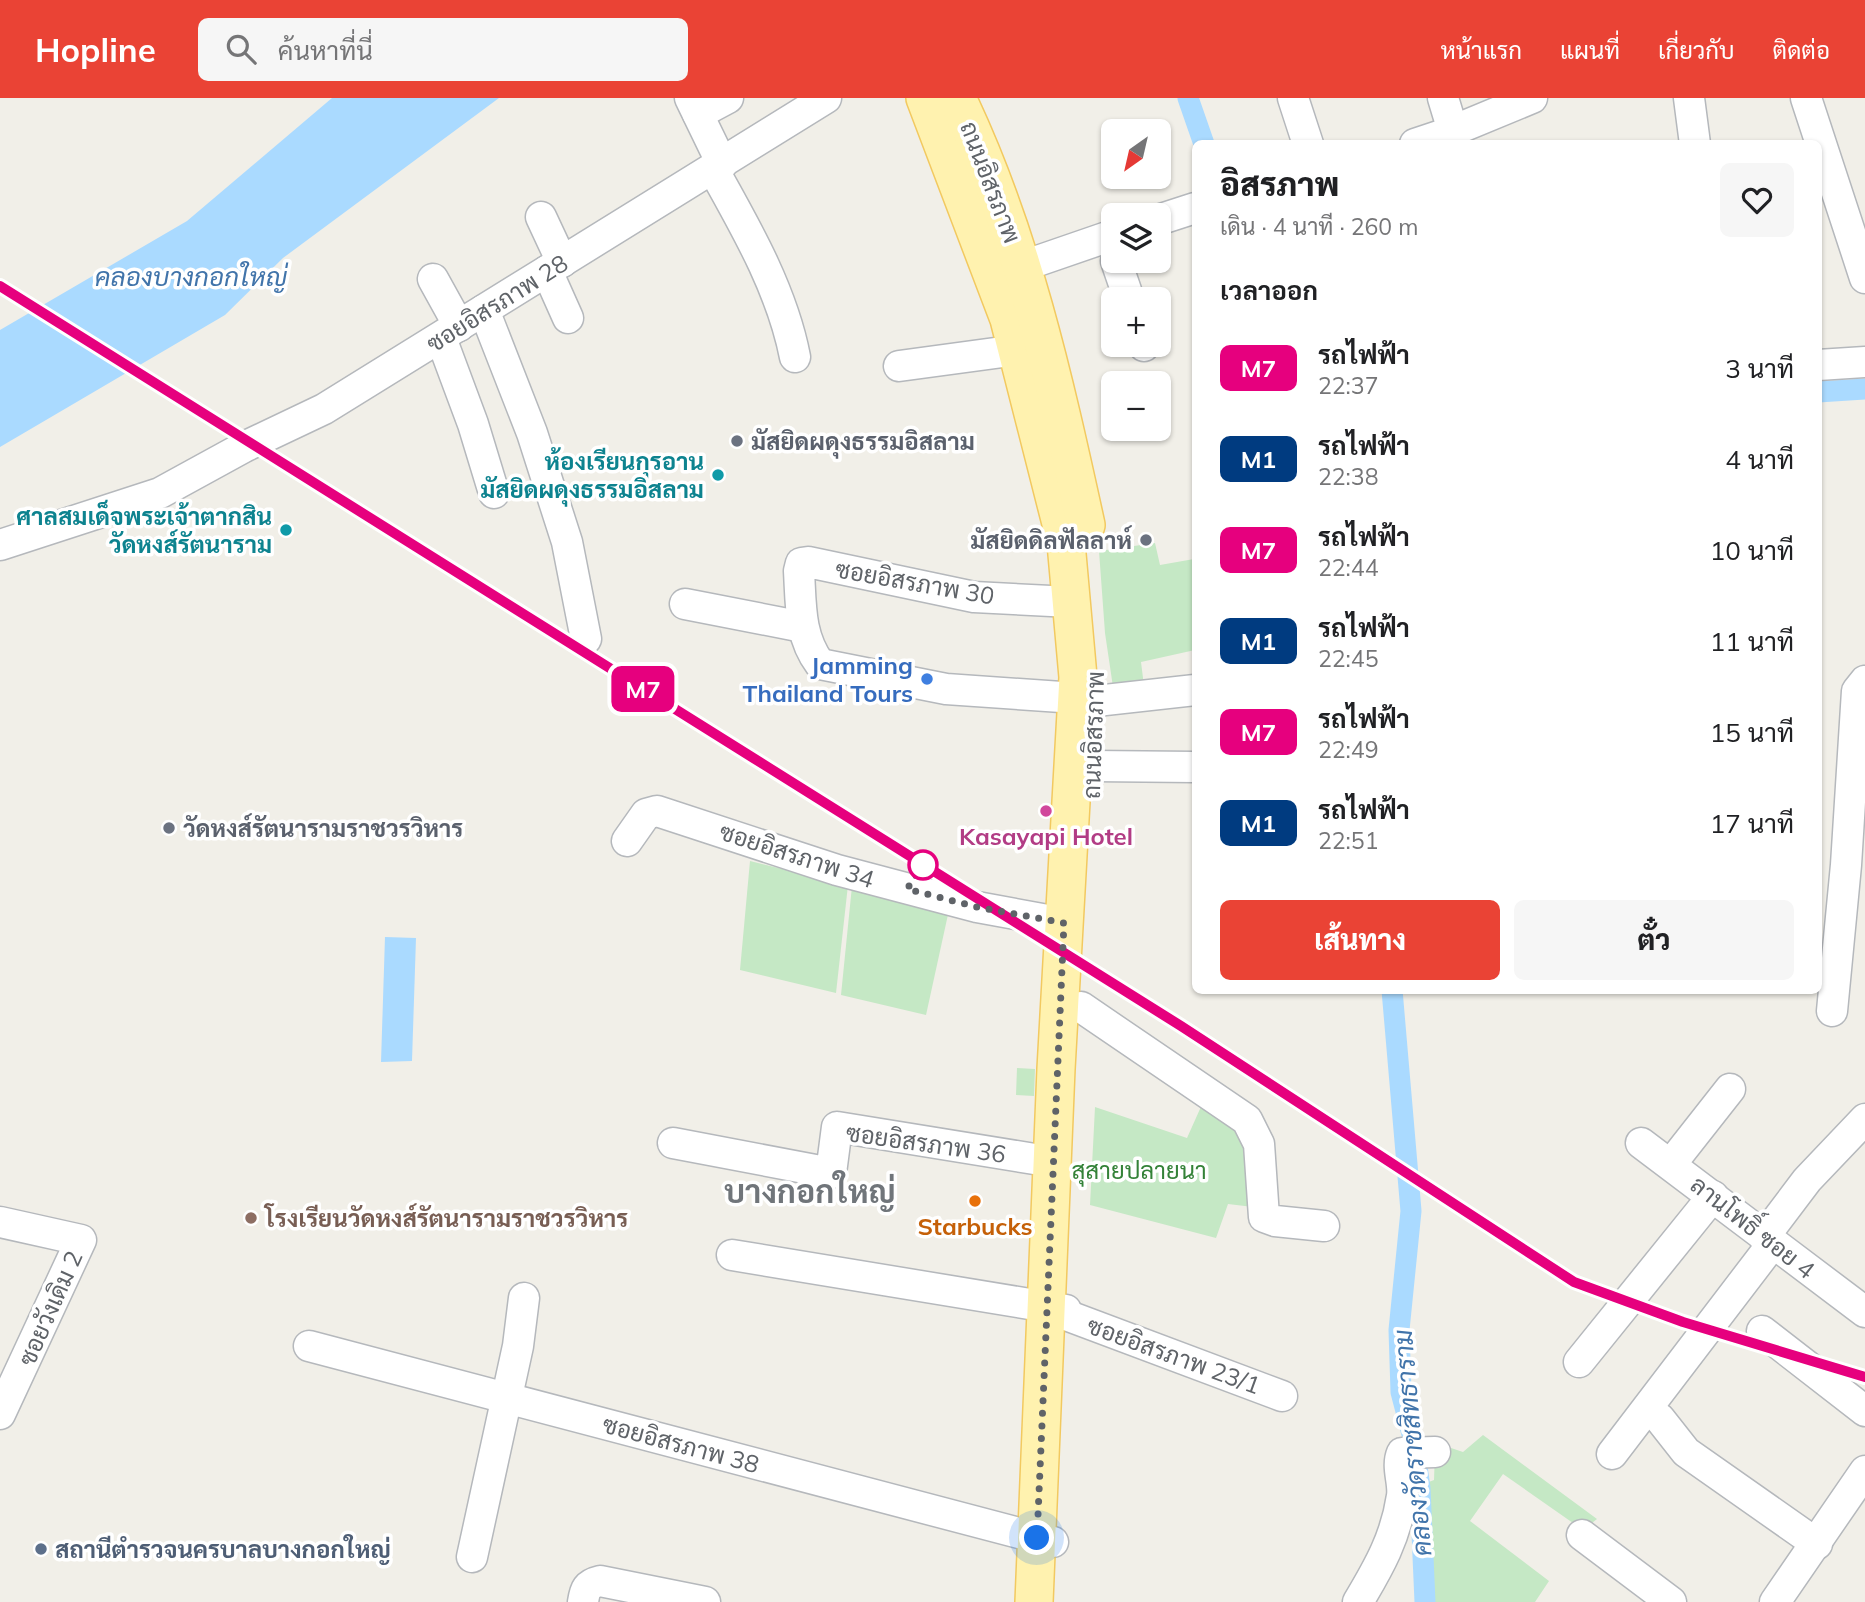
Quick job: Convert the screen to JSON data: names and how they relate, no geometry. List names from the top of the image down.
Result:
{
  "streets": {
    "main road": ["ถนนอิสรภาพ"],
    "street": [
      "ซอยอิสรภาพ 28",
      "ซอยอิสรภาพ 30",
      "ซอยอิสรภาพ 34",
      "ซอยอิสรภาพ 36",
      "ลานโพธิ์ ซอย 4",
      "ซอยวังเดิม 2",
      "ซอยอิสรภาพ 23/1",
      "ซอยอิสรภาพ 38"
    ]
  },
  "crossings": [
    ["ถนนอิสรภาพ", "ซอยอิสรภาพ 23/1"]
  ],
  "districts": ["บางกอกใหญ่"],
  "water": ["คลองบางกอกใหญ่", "คลองวัดราชสิทธาราม"],
  "parks": ["สุสายปลายนา"],
  "places": [
    "มัสยิดผดุงธรรมอิสลาม",
    "ห้องเรียนกุรอาน มัสยิดผดุงธรรมอิสลาม",
    "ศาลสมเด็จพระเจ้าตากสิน วัดหงส์รัตนาราม",
    "มัสยิดดิลฟัลลาห์",
    "Jamming Thailand Tours",
    "Kasayapi Hotel",
    "วัดหงส์รัตนารามราชวรวิหาร",
    "Starbucks",
    "โรงเรียนวัดหงส์รัตนารามราชวรวิหาร",
    "สถานีตำรวจนครบาลบางกอกใหญ่"
  ],
  "lines": ["metro line M7"],
  "north": "bottom left",
  "page": {
    "header": "Hopline",
    "search": "ค้นหาที่นี่",
    "nav": [
      "หน้าแรก",
      "แผนที่",
      "เกี่ยวกับ",
      "ติดต่อ"
    ],
    "on_map": "M7",
    "map_buttons": ["+", "−"],
    "heading": [
      ["อิสรภาพ", "เดิน · 4 นาที · 260 m"],
      "เวลาออก"
    ],
    "list": [
      {
        "mark": "M7",
        "name": "รถไฟฟ้า",
        "note": "22:37",
        "value": "3 นาที"
      },
      {
        "mark": "M1",
        "name": "รถไฟฟ้า",
        "note": "22:38",
        "value": "4 นาที"
      },
      {
        "mark": "M7",
        "name": "รถไฟฟ้า",
        "note": "22:44",
        "value": "10 นาที"
      },
      {
        "mark": "M1",
        "name": "รถไฟฟ้า",
        "note": "22:45",
        "value": "11 นาที"
      },
      {
        "mark": "M7",
        "name": "รถไฟฟ้า",
        "note": "22:49",
        "value": "15 นาที"
      },
      {
        "mark": "M1",
        "name": "รถไฟฟ้า",
        "note": "22:51",
        "value": "17 นาที"
      }
    ],
    "buttons": ["เส้นทาง", "ตั๋ว"]
  }
}
